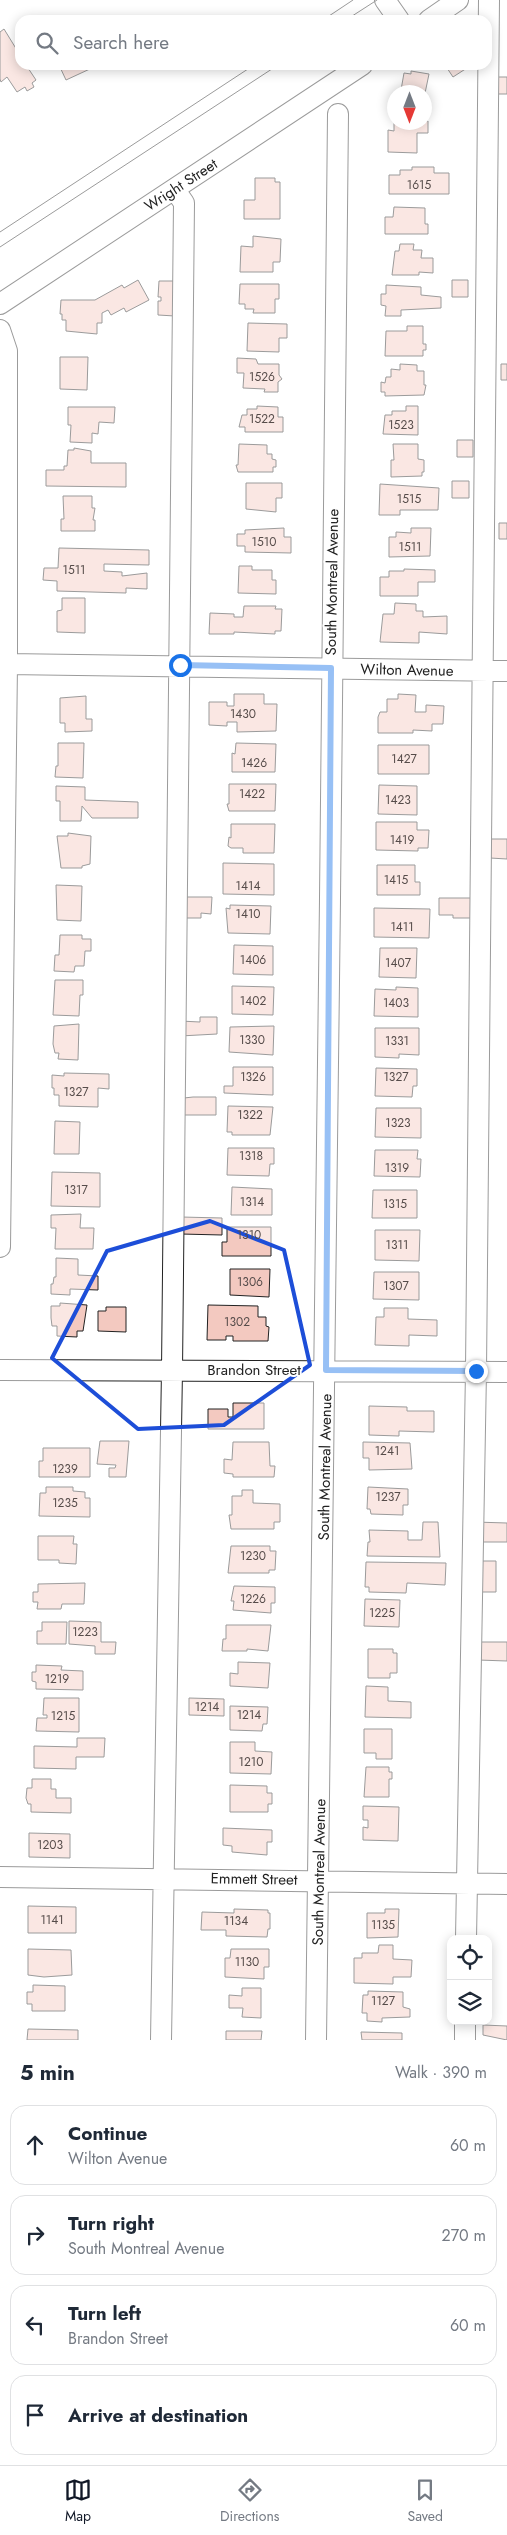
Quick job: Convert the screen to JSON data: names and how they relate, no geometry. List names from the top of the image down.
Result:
{
  "streets": {
    "street": [
      "Wright Street",
      "South Montreal Avenue",
      "Wilton Avenue",
      "Brandon Street",
      "Emmett Street"
    ]
  },
  "crossings": [
    ["South Montreal Avenue", "Wilton Avenue"],
    ["South Montreal Avenue", "Brandon Street"],
    ["South Montreal Avenue", "Emmett Street"]
  ],
  "house_numbers": [
    "1615",
    "1526",
    "1522",
    "1523",
    "1515",
    "1510",
    "1511",
    "1511",
    "1430",
    "1427",
    "1426",
    "1422",
    "1423",
    "1419",
    "1415",
    "1414",
    "1410",
    "1411",
    "1406",
    "1407",
    "1402",
    "1403",
    "1330",
    "1331",
    "1326",
    "1327",
    "1327",
    "1322",
    "1323",
    "1318",
    "1319",
    "1317",
    "1314",
    "1315",
    "1310",
    "1311",
    "1306",
    "1307",
    "1302",
    "1241",
    "1239",
    "1237",
    "1235",
    "1230",
    "1226",
    "1225",
    "1223",
    "1219",
    "1214",
    "1214",
    "1215",
    "1210",
    "1203",
    "1141",
    "1134",
    "1135",
    "1130",
    "1127"
  ],
  "north": "bottom",
  "page": {
    "search": "Search here",
    "heading": ["5 min", "Walk · 390 m"],
    "list": [
      ["Continue", "Wilton Avenue", "60 m"],
      ["Turn right", "South Montreal Avenue", "270 m"],
      ["Turn left", "Brandon Street", "60 m"],
      "Arrive at destination"
    ],
    "nav": ["Map", "Directions", "Saved"]
  }
}
